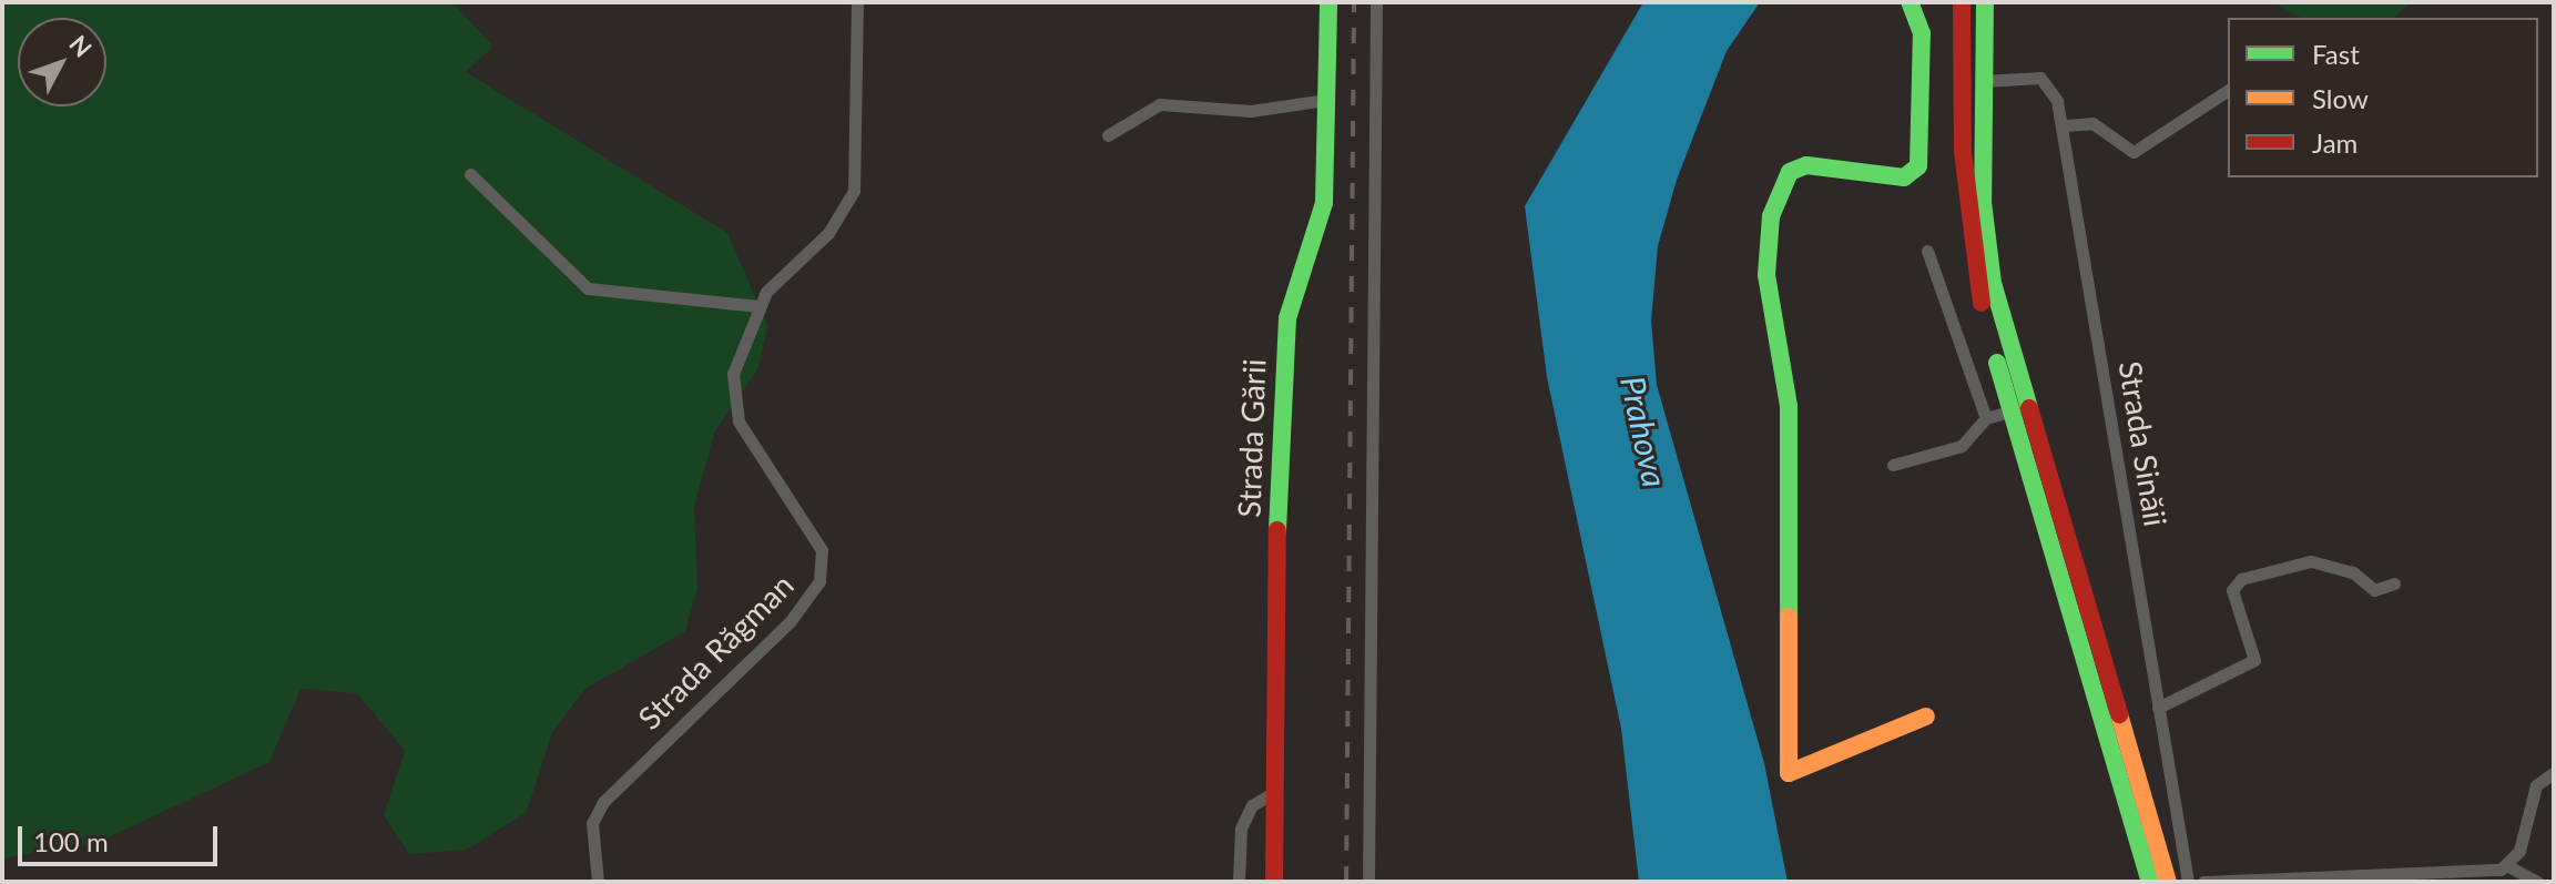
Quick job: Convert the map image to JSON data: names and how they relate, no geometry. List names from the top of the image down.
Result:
{
  "streets": {
    "main road": ["Strada Gării"],
    "street": ["Strada Sinăii", "Strada Răgman"]
  },
  "water": ["Prahova"],
  "legend": ["Fast", "Slow", "Jam"],
  "scale_bar": "100 m",
  "north": "top right"
}
